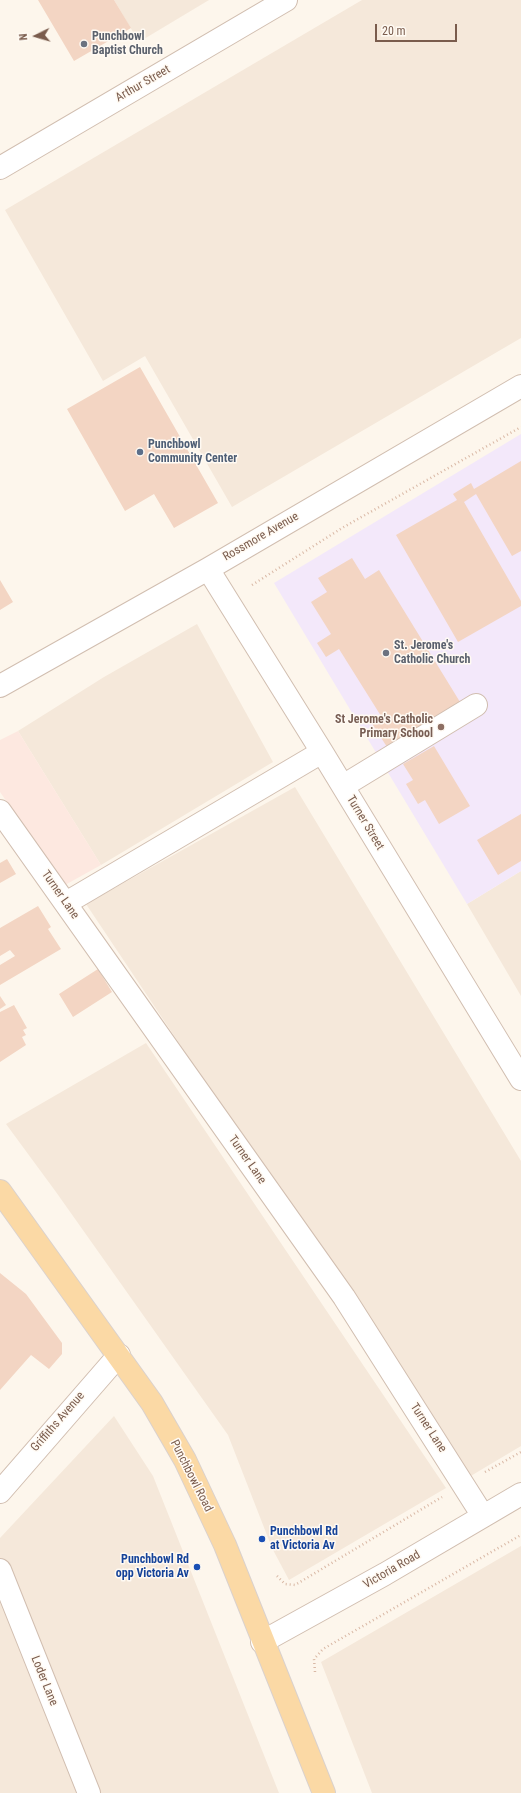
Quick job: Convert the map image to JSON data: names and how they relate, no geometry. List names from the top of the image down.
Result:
{
  "streets": {
    "main road": ["Punchbowl Road"],
    "street": [
      "Arthur Street",
      "Rossmore Avenue",
      "Turner Street",
      "Turner Lane",
      "Griffiths Avenue",
      "Victoria Road",
      "Loder Lane"
    ]
  },
  "crossings": [
    ["Rossmore Avenue", "Turner Street"],
    ["Turner Lane", "Victoria Road"],
    ["Griffiths Avenue", "Punchbowl Road"],
    ["Punchbowl Road", "Victoria Road"]
  ],
  "places": [
    "Punchbowl Baptist Church",
    "Punchbowl Community Center",
    "St. Jerome's Catholic Church",
    "St Jerome's Catholic Primary School",
    "Punchbowl Rd at Victoria Av",
    "Punchbowl Rd opp Victoria Av"
  ],
  "scale_bar": "20 m",
  "north": "left"
}
